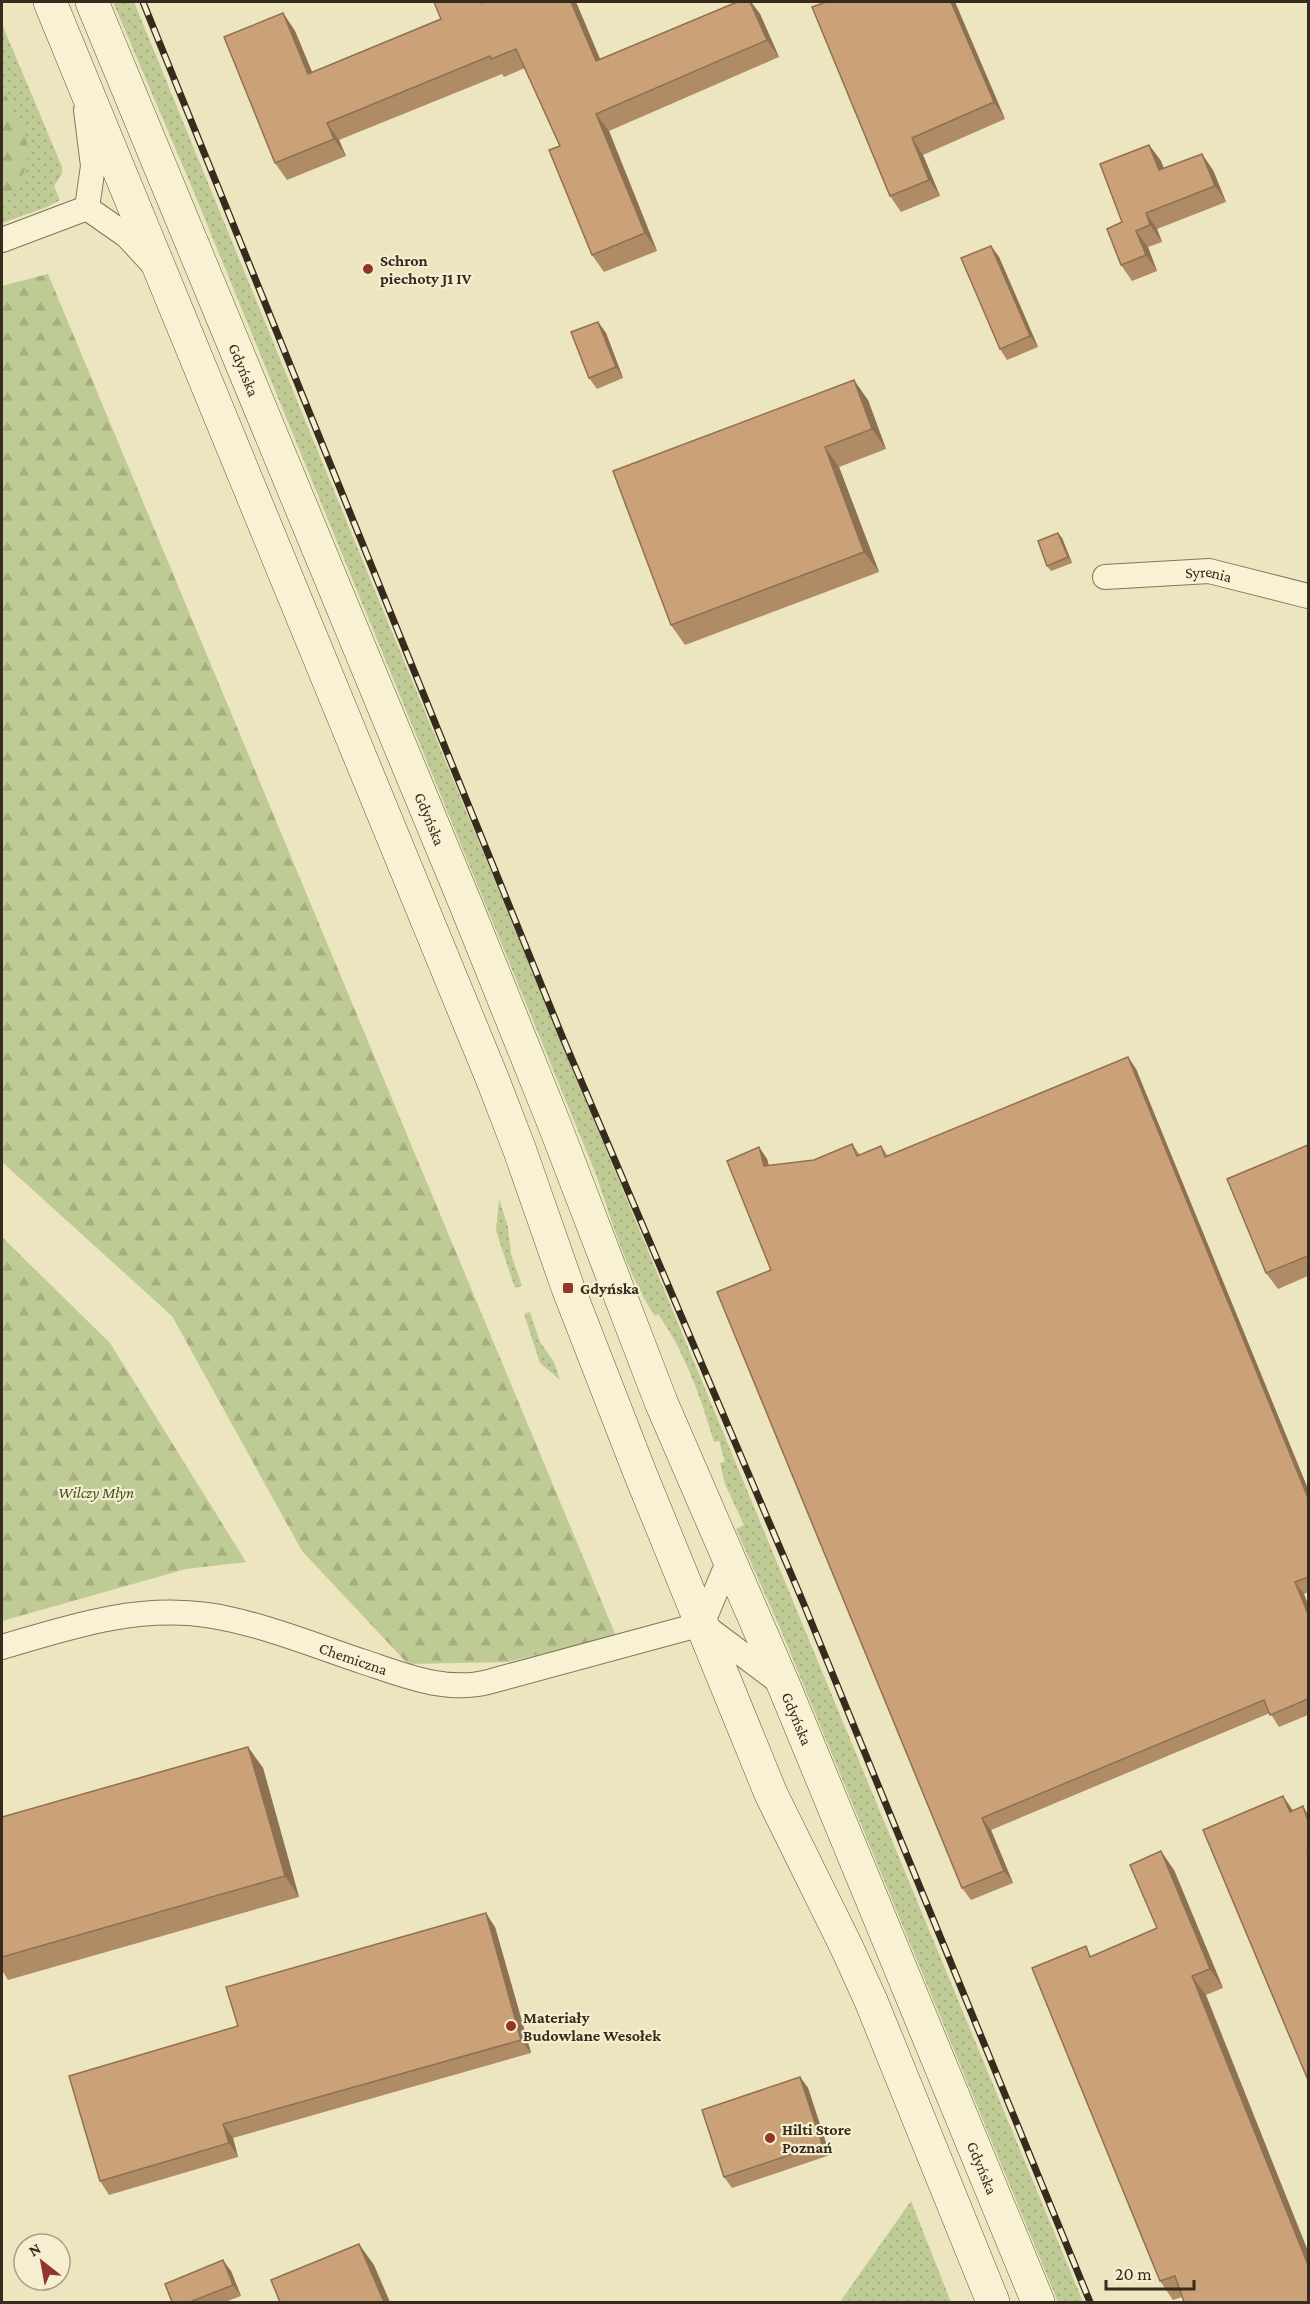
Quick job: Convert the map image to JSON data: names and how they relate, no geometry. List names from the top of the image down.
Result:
{
  "streets": {
    "main road": ["Gdyńska"],
    "street": ["Syrenia", "Chemiczna"]
  },
  "parks": ["Wilczy Młyn"],
  "places": {
    "other": ["Schron piechoty J1 IV", "Materiały Budowlane Wesołek", "Hilti Store Poznań"],
    "transit": ["Gdyńska"]
  },
  "scale_bar": "20 m",
  "north": "top left"
}
